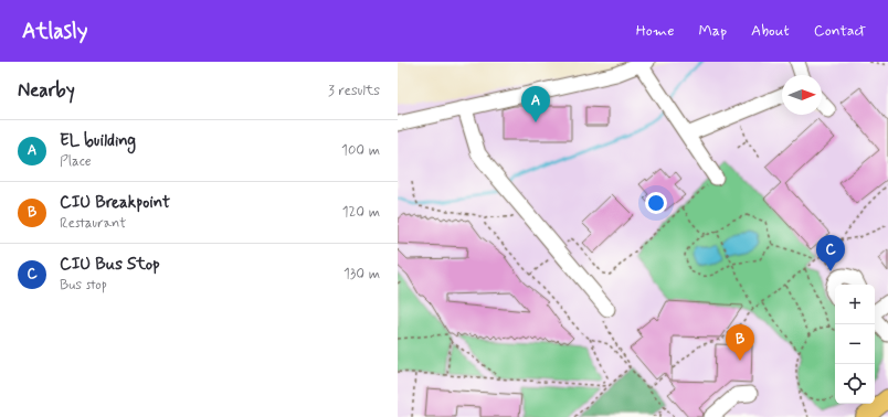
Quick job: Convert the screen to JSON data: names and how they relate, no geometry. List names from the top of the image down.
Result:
{
  "north": "right",
  "page": {
    "header": "Atlasly",
    "nav": [
      "Home",
      "Map",
      "About",
      "Contact"
    ],
    "heading": ["Nearby", "3 results"],
    "pins": ["A", "C", "B"],
    "list": [
      {
        "mark": "A",
        "name": "EL building",
        "note": "Place",
        "value": "100 m"
      },
      {
        "mark": "B",
        "name": "CIU Breakpoint",
        "note": "Restaurant",
        "value": "120 m"
      },
      {
        "mark": "C",
        "name": "CIU Bus Stop",
        "note": "Bus stop",
        "value": "130 m"
      }
    ],
    "map_buttons": ["+", "−"]
  }
}
